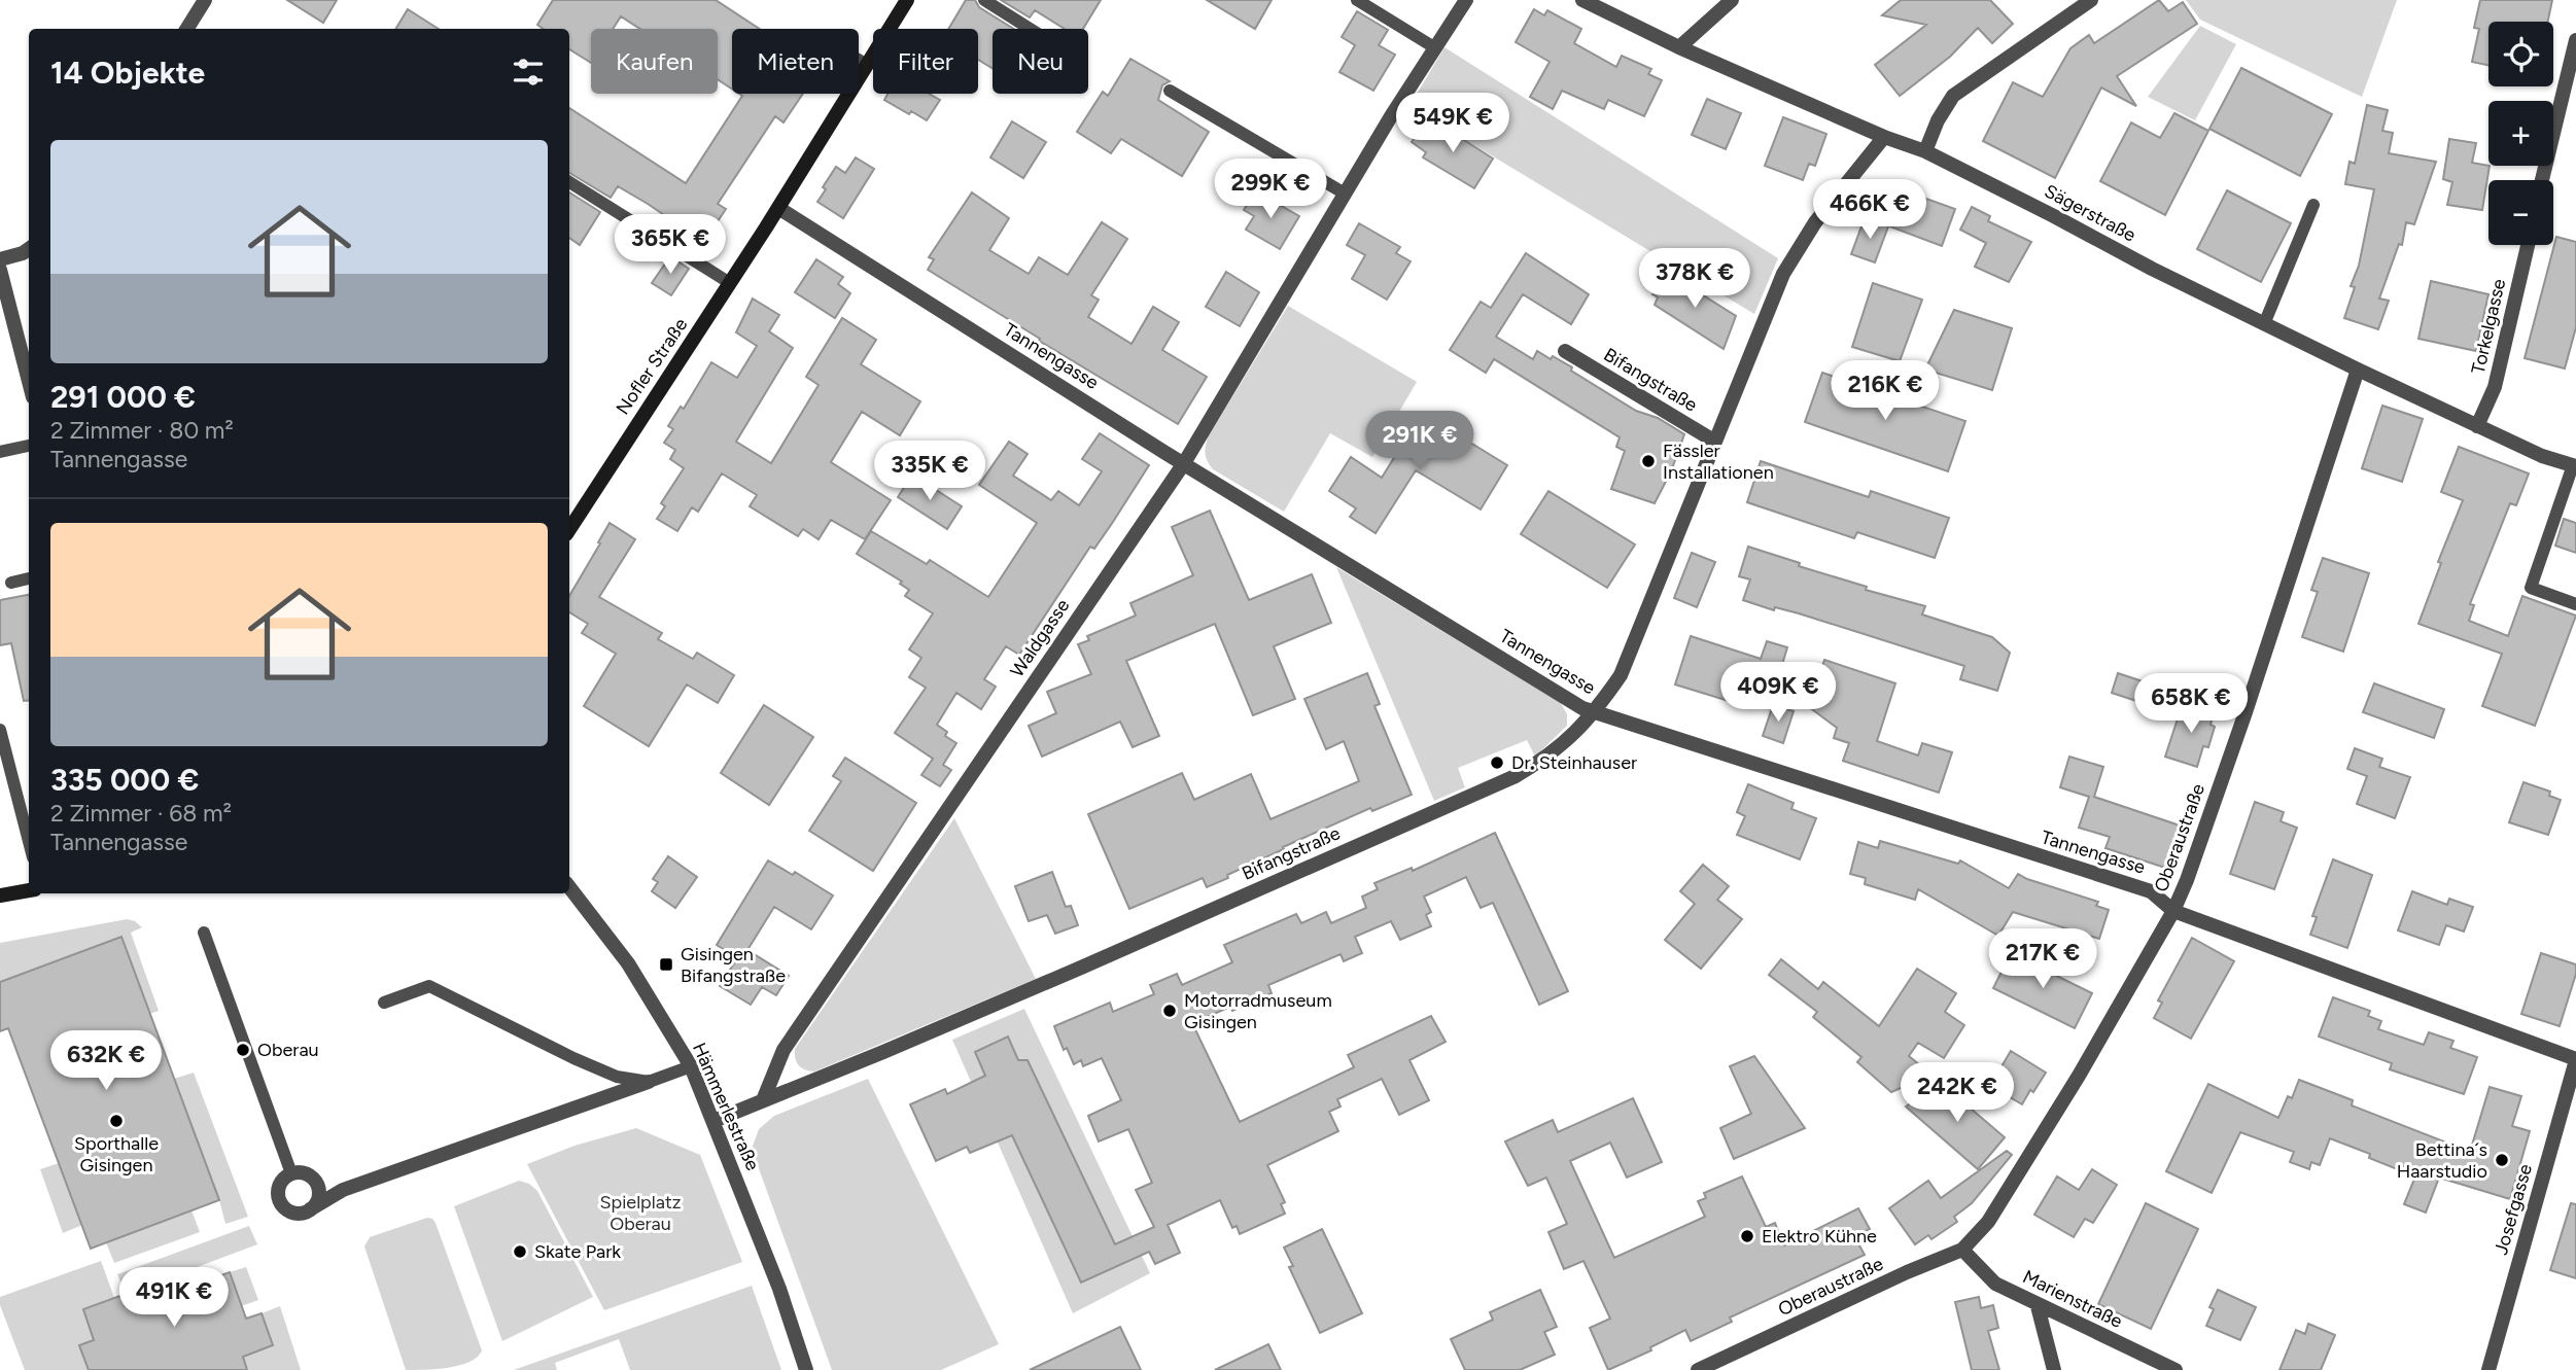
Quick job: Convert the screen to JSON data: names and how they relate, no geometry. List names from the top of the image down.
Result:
{
  "streets": {
    "main road": ["Nofler Straße"],
    "street": [
      "Sägerstraße",
      "Torkelgasse",
      "Tannengasse",
      "Bifangstraße",
      "Waldgasse",
      "Oberaustraße",
      "Hämmerlestraße",
      "Josefgasse",
      "Marienstraße"
    ]
  },
  "crossings": [
    ["Sägerstraße", "Torkelgasse"],
    ["Sägerstraße", "Bifangstraße"],
    ["Sägerstraße", "Oberaustraße"],
    ["Tannengasse", "Nofler Straße"],
    ["Tannengasse", "Bifangstraße"],
    ["Tannengasse", "Waldgasse"],
    ["Tannengasse", "Oberaustraße"],
    ["Tannengasse", "Josefgasse"],
    ["Bifangstraße", "Waldgasse"],
    ["Bifangstraße", "Hämmerlestraße"],
    ["Oberaustraße", "Marienstraße"]
  ],
  "parks": ["Spielplatz Oberau"],
  "places": {
    "other": [
      "Fässler Installationen",
      "Dr. Steinhauser",
      "Motorradmuseum Gisingen",
      "Oberau",
      "Sporthalle Gisingen",
      "Bettina´s Haarstudio",
      "Elektro Kühne",
      "Skate Park"
    ],
    "transit": ["Gisingen Bifangstraße"]
  },
  "page": {
    "map_buttons": ["+", "−"],
    "chip": [
      "Kaufen",
      "Mieten",
      "Filter",
      "Neu"
    ],
    "heading": "14 Objekte",
    "price": [
      "549K €",
      "299K €",
      "466K €",
      "365K €",
      "378K €",
      "216K €",
      "291K €",
      "335K €",
      "409K €",
      "658K €",
      "217K €",
      "632K €",
      "242K €",
      "491K €"
    ],
    "list": [
      {
        "name": "291 000 €",
        "note": "2 Zimmer · 80 m² · Tannengasse"
      },
      {
        "name": "335 000 €",
        "note": "2 Zimmer · 68 m² · Tannengasse"
      }
    ]
  }
}
